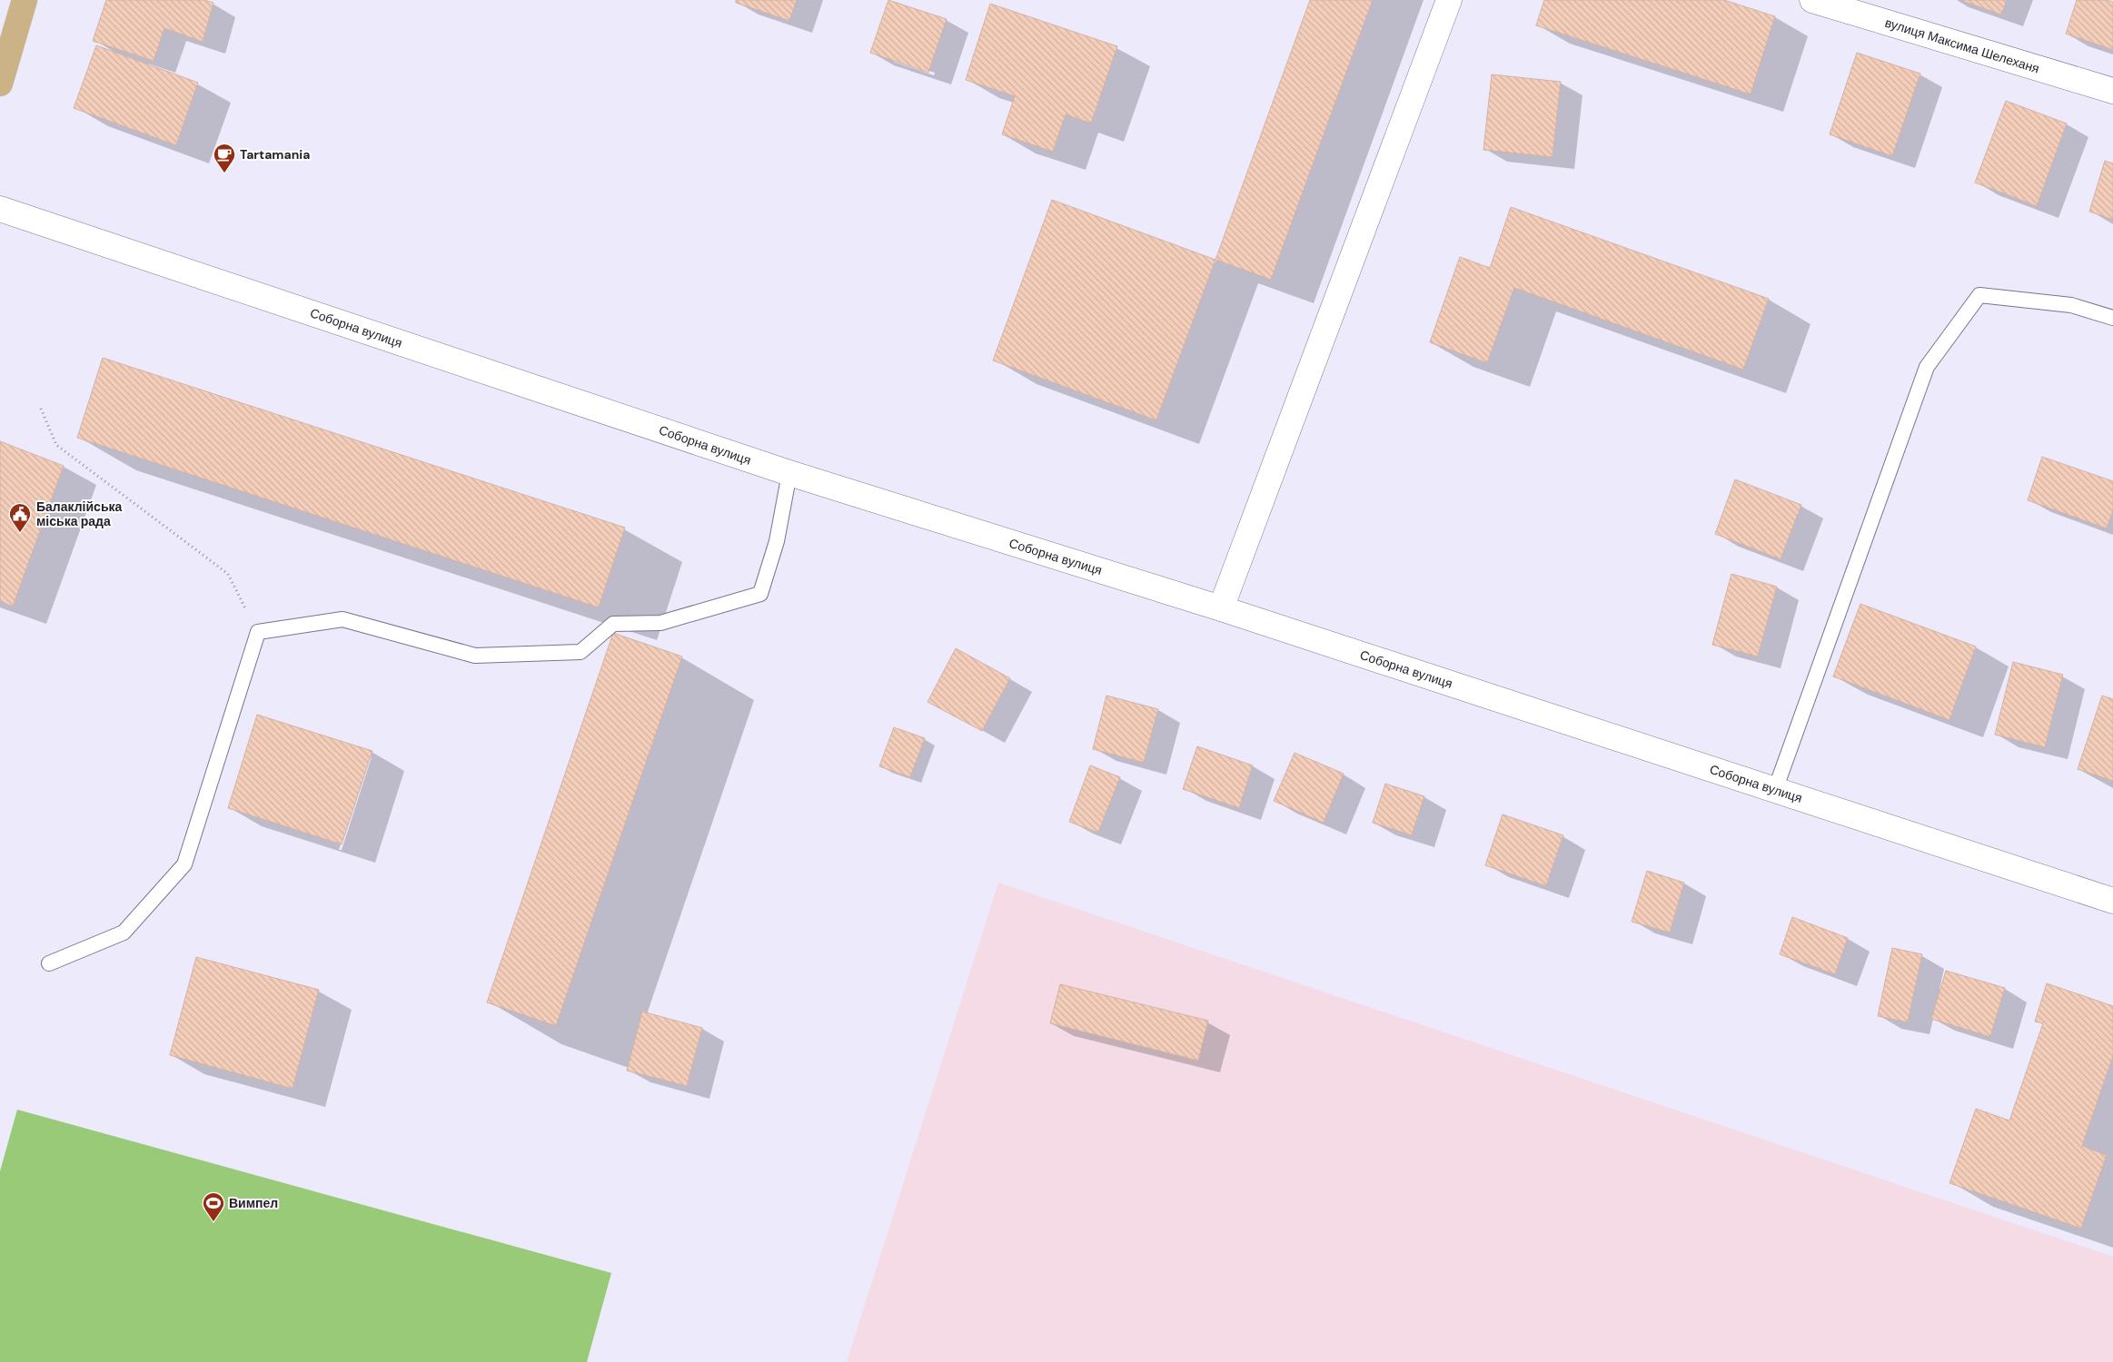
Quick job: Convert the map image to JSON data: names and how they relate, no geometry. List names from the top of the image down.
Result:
{
  "streets": {
    "street": ["вулиця Максима Шелеханя", "Соборна вулиця"]
  },
  "places": {
    "cafe": ["Tartamania"],
    "public building": ["Балаклійська міська рада"],
    "sports": ["Вимпел"]
  }
}
